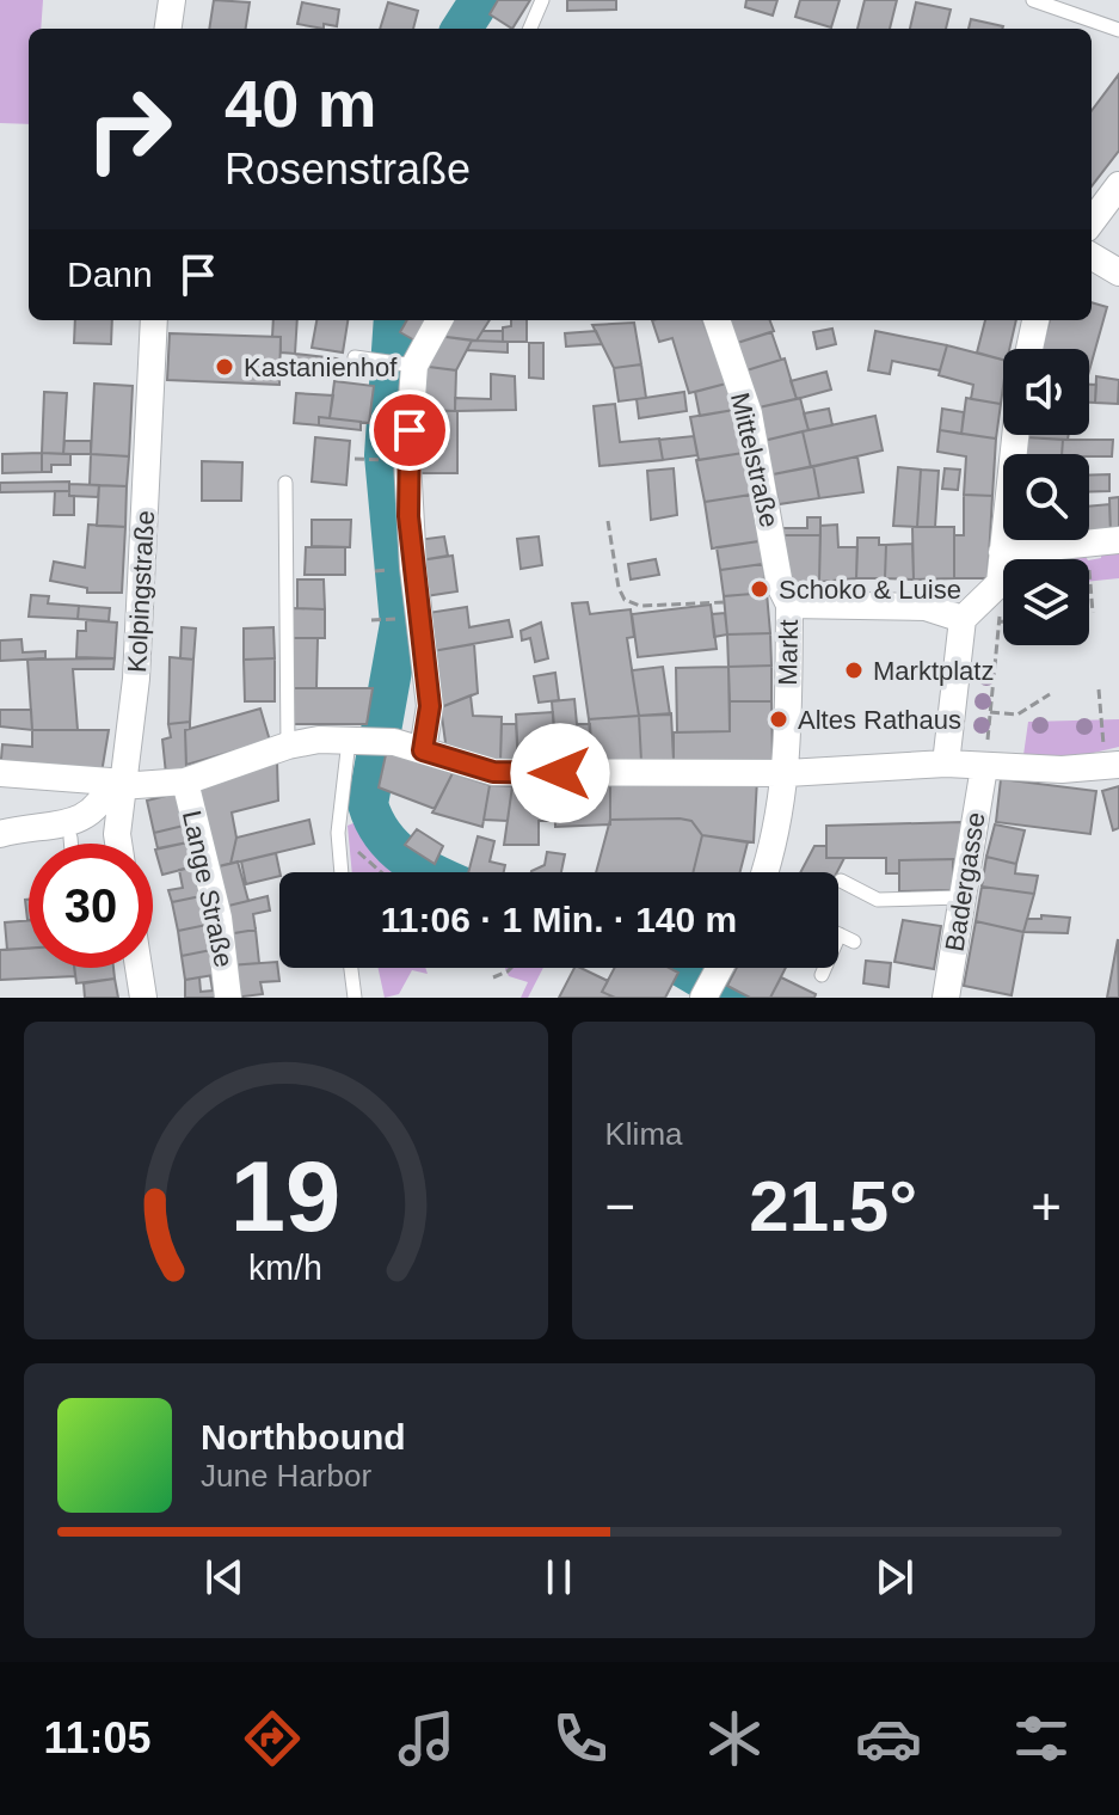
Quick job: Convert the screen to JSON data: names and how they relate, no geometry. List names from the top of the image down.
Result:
{
  "streets": {
    "street": [
      "Mittelstraße",
      "Kolpingstraße",
      "Markt",
      "Badergasse",
      "Lange Straße"
    ]
  },
  "crossings": [
    ["Mittelstraße", "Markt"]
  ],
  "places": [
    "Kastanienhof",
    "Schoko & Luise",
    "Marktplatz",
    "Altes Rathaus"
  ],
  "page": {
    "turn": ["40 m", "Rosenstraße"],
    "then": "Dann",
    "limit": "30",
    "trip": "11:06 · 1 Min. · 140 m",
    "tile": "Klima",
    "heat": ["−", "21.5°", "+"],
    "song": ["Northbound", "June Harbor"],
    "tabs": "11:05",
    "gauge": ["19", "km/h"]
  }
}
